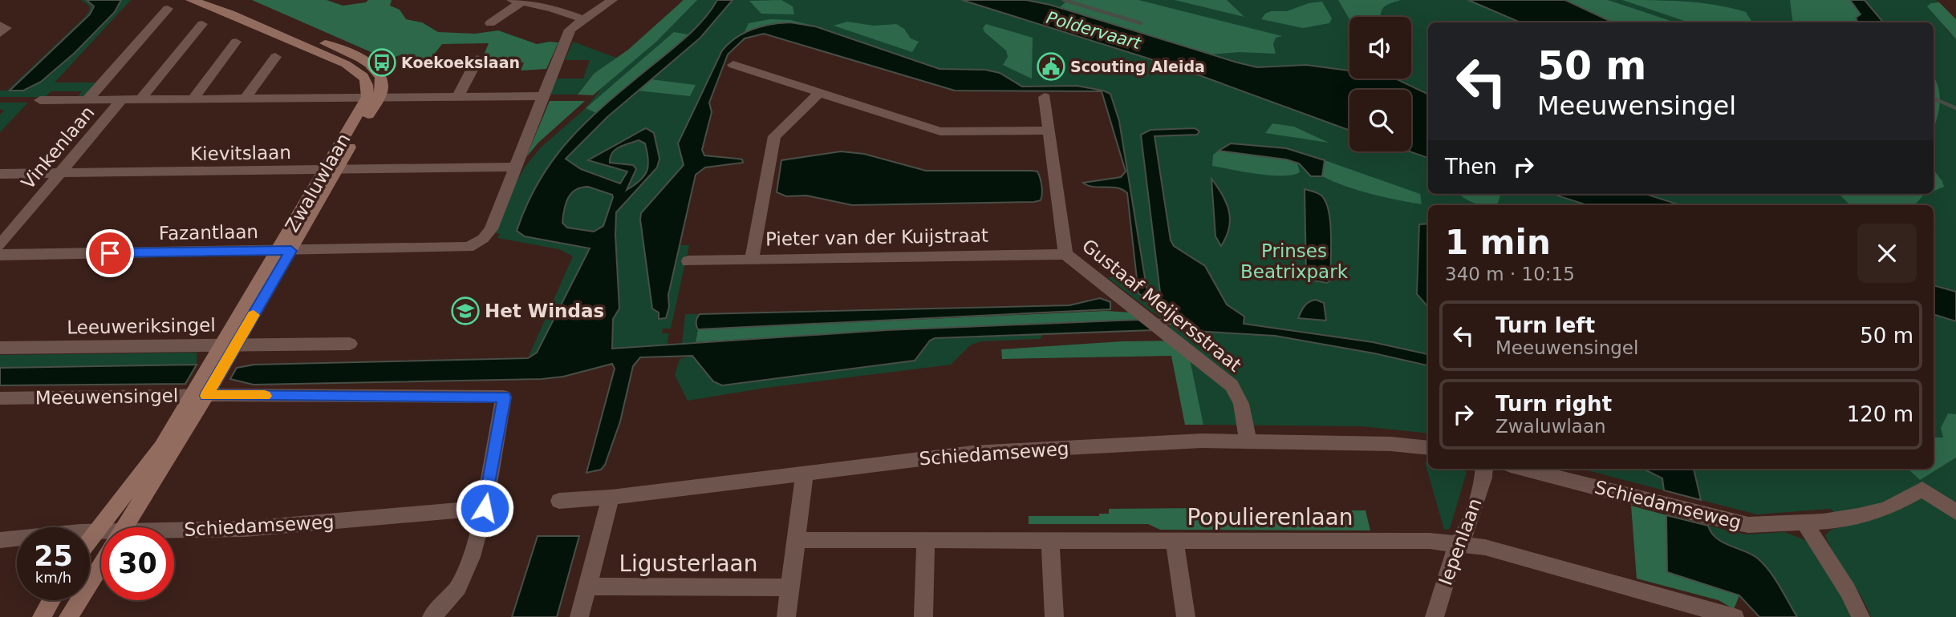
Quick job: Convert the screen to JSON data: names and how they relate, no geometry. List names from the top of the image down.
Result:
{
  "streets": {
    "main road": ["Zwaluwlaan"],
    "street": [
      "Vinkenlaan",
      "Kievitslaan",
      "Fazantlaan",
      "Pieter van der Kuijstraat",
      "Gustaaf Meijersstraat",
      "Leeuweriksingel",
      "Meeuwensingel",
      "Schiedamseweg",
      "Populierenlaan",
      "Iepenlaan",
      "Ligusterlaan"
    ]
  },
  "crossings": [
    ["Vinkenlaan", "Kievitslaan"],
    ["Kievitslaan", "Zwaluwlaan"],
    ["Kievitslaan", "Fazantlaan"],
    ["Zwaluwlaan", "Fazantlaan"],
    ["Zwaluwlaan", "Leeuweriksingel"],
    ["Zwaluwlaan", "Meeuwensingel"],
    ["Zwaluwlaan", "Schiedamseweg"],
    ["Pieter van der Kuijstraat", "Gustaaf Meijersstraat"],
    ["Gustaaf Meijersstraat", "Schiedamseweg"],
    ["Meeuwensingel", "Schiedamseweg"],
    ["Populierenlaan", "Iepenlaan"]
  ],
  "water": ["Poldervaart"],
  "parks": ["Prinses Beatrixpark"],
  "places": {
    "bus stop": ["Koekoekslaan"],
    "public building": ["Scouting Aleida"],
    "school or university": ["Het Windas"]
  },
  "page": {
    "turn": ["50 m", "Meeuwensingel"],
    "then": "Then",
    "heading": ["1 min", "340 m · 10:15"],
    "list": [
      {
        "name": "Turn left",
        "note": "Meeuwensingel",
        "value": "50 m"
      },
      {
        "name": "Turn right",
        "note": "Zwaluwlaan",
        "value": "120 m"
      }
    ],
    "speed": "25 km/h",
    "limit": "30"
  }
}
